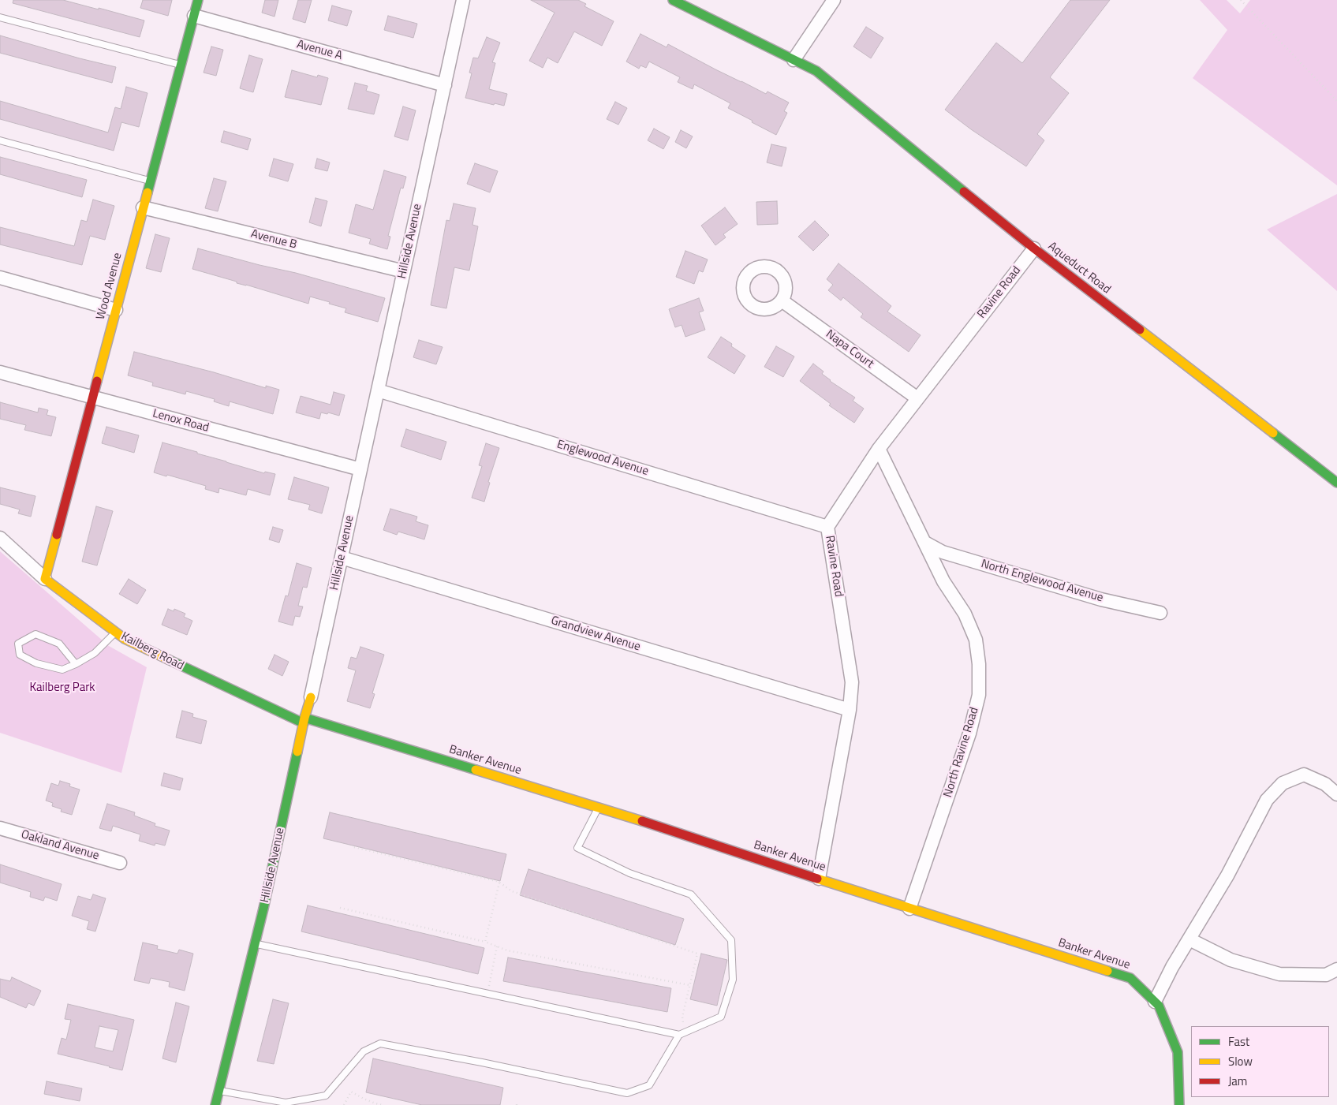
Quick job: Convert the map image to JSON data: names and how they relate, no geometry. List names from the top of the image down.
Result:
{
  "streets": {
    "street": [
      "Avenue A",
      "Avenue B",
      "Hillside Avenue",
      "Aqueduct Road",
      "Wood Avenue",
      "Ravine Road",
      "Napa Court",
      "Lenox Road",
      "Englewood Avenue",
      "North Englewood Avenue",
      "Grandview Avenue",
      "Kailberg Road",
      "North Ravine Road",
      "Banker Avenue",
      "Oakland Avenue"
    ]
  },
  "crossings": [
    ["Avenue A", "Hillside Avenue"],
    ["Avenue A", "Wood Avenue"],
    ["Avenue B", "Hillside Avenue"],
    ["Avenue B", "Wood Avenue"],
    ["Hillside Avenue", "Lenox Road"],
    ["Hillside Avenue", "Englewood Avenue"],
    ["Hillside Avenue", "Grandview Avenue"],
    ["Hillside Avenue", "Kailberg Road"],
    ["Hillside Avenue", "Banker Avenue"],
    ["Aqueduct Road", "Ravine Road"],
    ["Wood Avenue", "Lenox Road"],
    ["Wood Avenue", "Kailberg Road"],
    ["Ravine Road", "Napa Court"],
    ["Ravine Road", "Englewood Avenue"],
    ["Ravine Road", "Grandview Avenue"],
    ["Ravine Road", "North Ravine Road"],
    ["Ravine Road", "Banker Avenue"],
    ["North Englewood Avenue", "North Ravine Road"],
    ["Kailberg Road", "Banker Avenue"],
    ["North Ravine Road", "Banker Avenue"]
  ],
  "parks": ["Kailberg Park"],
  "legend": ["Fast", "Slow", "Jam"]
}
